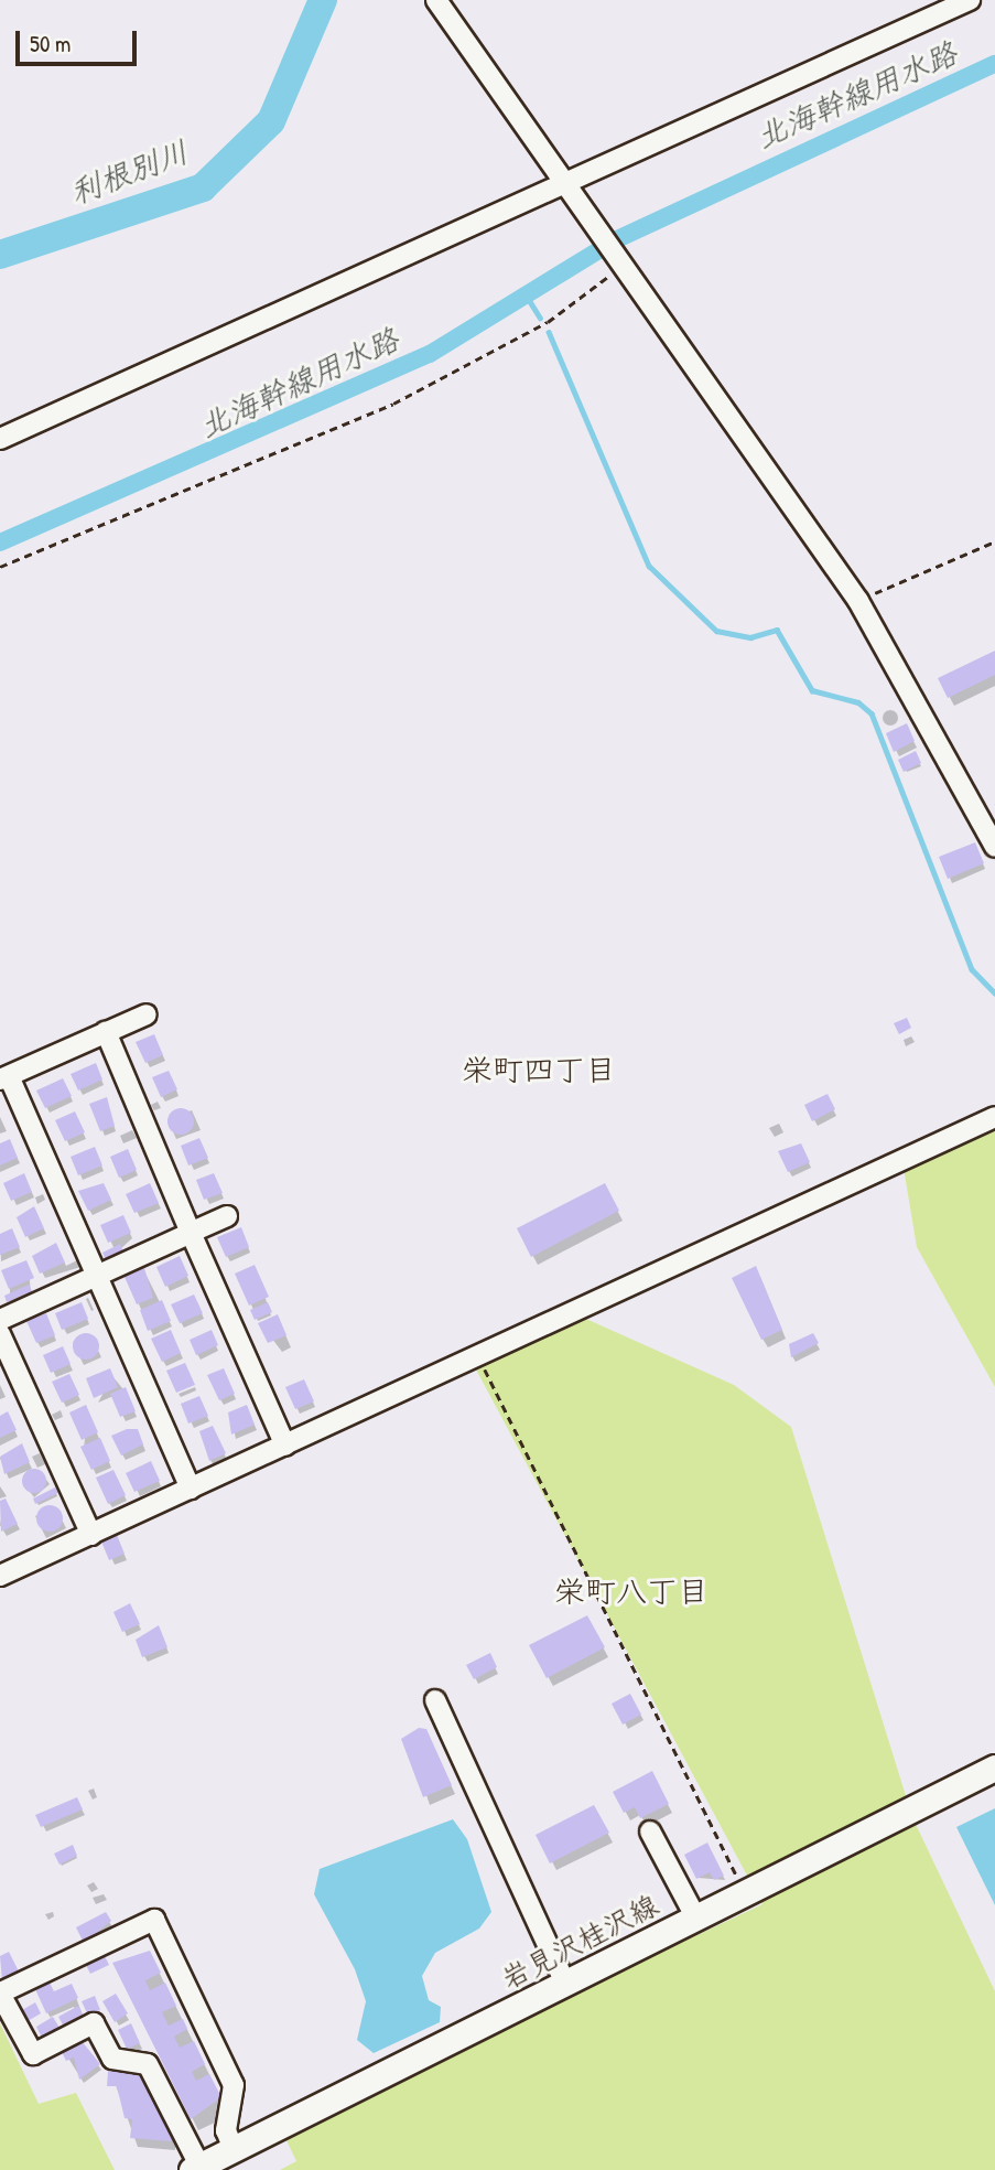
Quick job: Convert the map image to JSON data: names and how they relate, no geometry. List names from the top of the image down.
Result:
{
  "streets": {
    "main road": ["岩見沢桂沢線"]
  },
  "districts": ["栄町四丁目", "栄町八丁目"],
  "water": ["北海幹線用水路", "利根別川"],
  "scale_bar": "50 m"
}
